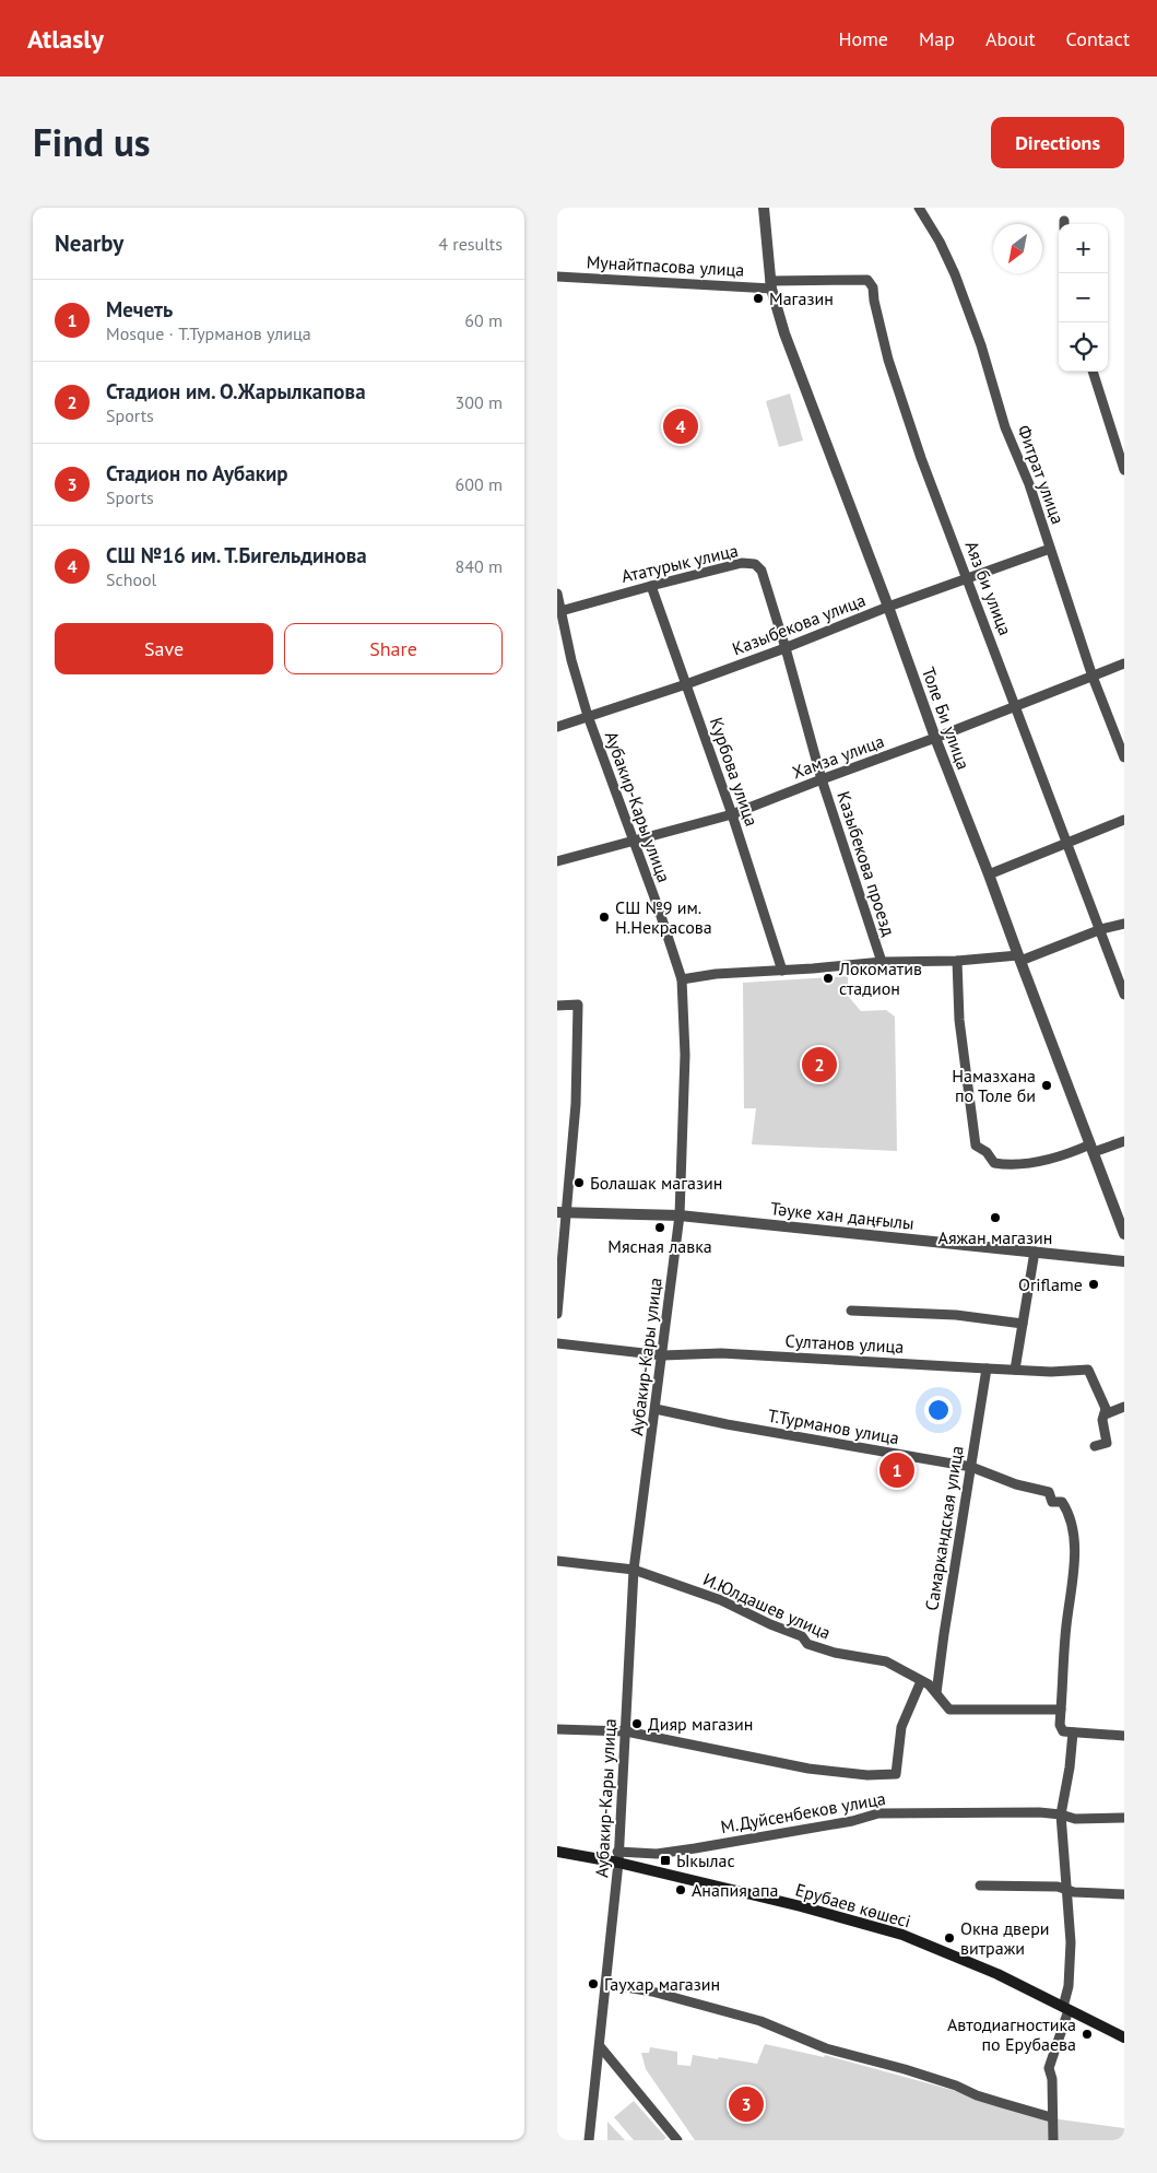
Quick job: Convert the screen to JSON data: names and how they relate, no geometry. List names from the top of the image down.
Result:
{
  "streets": {
    "main road": ["Ерубаев көшесі"],
    "street": [
      "Мунайтпасова улица",
      "Фитрат улица",
      "Ататурык улица",
      "Аяз би улица",
      "Казыбекова улица",
      "Толе Би улица",
      "Хамза улица",
      "Курбова улица",
      "Аубакир-Кары улица",
      "Казыбекова проезд",
      "Тәуке хан даңғылы",
      "Султанов улица",
      "Т.Турманов улица",
      "Самаркандская улица",
      "И.Юлдашев улица",
      "М.Дуйсенбеков улица"
    ]
  },
  "crossings": [
    ["Мунайтпасова улица", "Аяз би улица"],
    ["Мунайтпасова улица", "Толе Би улица"],
    ["Фитрат улица", "Казыбекова улица"],
    ["Фитрат улица", "Хамза улица"],
    ["Ататурык улица", "Казыбекова улица"],
    ["Ататурык улица", "Курбова улица"],
    ["Ататурык улица", "Аубакир-Кары улица"],
    ["Ататурык улица", "Казыбекова проезд"],
    ["Аяз би улица", "Казыбекова улица"],
    ["Аяз би улица", "Толе Би улица"],
    ["Аяз би улица", "Хамза улица"],
    ["Казыбекова улица", "Толе Би улица"],
    ["Казыбекова улица", "Курбова улица"],
    ["Казыбекова улица", "Аубакир-Кары улица"],
    ["Казыбекова улица", "Казыбекова проезд"],
    ["Толе Би улица", "Хамза улица"],
    ["Хамза улица", "Курбова улица"],
    ["Хамза улица", "Аубакир-Кары улица"],
    ["Хамза улица", "Казыбекова проезд"],
    ["Аубакир-Кары улица", "Тәуке хан даңғылы"],
    ["Аубакир-Кары улица", "Султанов улица"],
    ["Аубакир-Кары улица", "Т.Турманов улица"],
    ["Аубакир-Кары улица", "И.Юлдашев улица"],
    ["Аубакир-Кары улица", "М.Дуйсенбеков улица"],
    ["Аубакир-Кары улица", "Ерубаев көшесі"],
    ["Султанов улица", "Самаркандская улица"],
    ["Т.Турманов улица", "Самаркандская улица"],
    ["Т.Турманов улица", "И.Юлдашев улица"],
    ["Самаркандская улица", "И.Юлдашев улица"],
    ["М.Дуйсенбеков улица", "Ерубаев көшесі"]
  ],
  "places": {
    "other": [
      "Магазин",
      "СШ №9 им. Н.Некрасова",
      "Локоматив стадион",
      "Намазхана по Толе би",
      "Болашак магазин",
      "Аяжан магазин",
      "Мясная лавка",
      "Oriflame",
      "Дияр магазин",
      "Анапия апа",
      "Окна двери витражи",
      "Гаухар магазин",
      "Автодиагностика по Ерубаева"
    ],
    "transit": ["Ыкылас"]
  },
  "north": "bottom left",
  "page": {
    "header": "Atlasly",
    "nav": [
      "Home",
      "Map",
      "About",
      "Contact"
    ],
    "title": "Find us",
    "buttons": [
      "Directions",
      ["Save", "Share"]
    ],
    "heading": ["Nearby", "4 results"],
    "map_buttons": ["+", "−"],
    "list": [
      {
        "mark": "1",
        "name": "Мечеть",
        "note": "Mosque · Т.Турманов улица",
        "value": "60 m"
      },
      {
        "mark": "2",
        "name": "Стадион им. О.Жарылкапова",
        "note": "Sports",
        "value": "300 m"
      },
      {
        "mark": "3",
        "name": "Стадион по Аубакир",
        "note": "Sports",
        "value": "600 m"
      },
      {
        "mark": "4",
        "name": "СШ №16 им. Т.Бигельдинова",
        "note": "School",
        "value": "840 m"
      }
    ],
    "pins": [
      "4",
      "2",
      "1",
      "3"
    ]
  }
}
